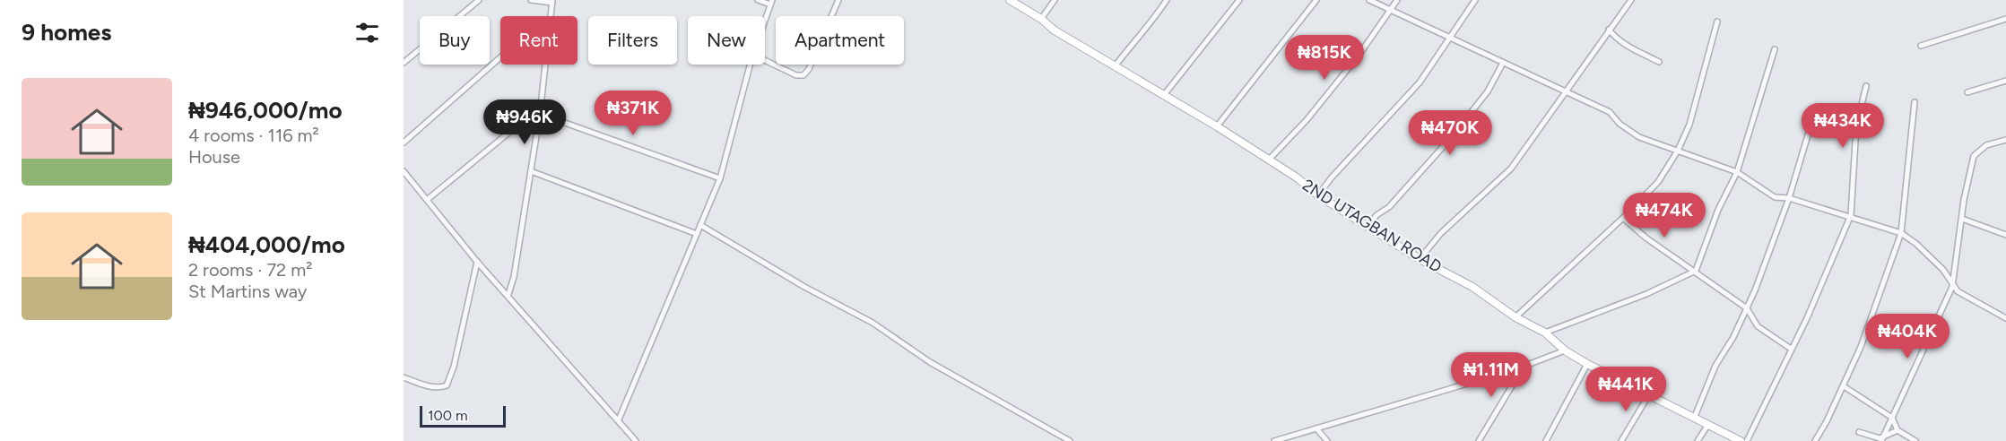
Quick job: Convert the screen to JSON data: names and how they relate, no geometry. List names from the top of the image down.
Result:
{
  "streets": {
    "street": ["2ND UTAGBAN ROAD"]
  },
  "scale_bar": "100 m",
  "page": {
    "heading": "9 homes",
    "chip": [
      "Buy",
      "Rent",
      "Filters",
      "New",
      "Apartment"
    ],
    "price": [
      "₦815K",
      "₦371K",
      "₦946K",
      "₦434K",
      "₦470K",
      "₦474K",
      "₦404K",
      "₦1.11M",
      "₦441K"
    ],
    "list": [
      {
        "name": "₦946,000/mo",
        "note": "4 rooms · 116 m² · House"
      },
      {
        "name": "₦404,000/mo",
        "note": "2 rooms · 72 m² · St Martins way"
      }
    ],
    "scale": "100 m"
  }
}
